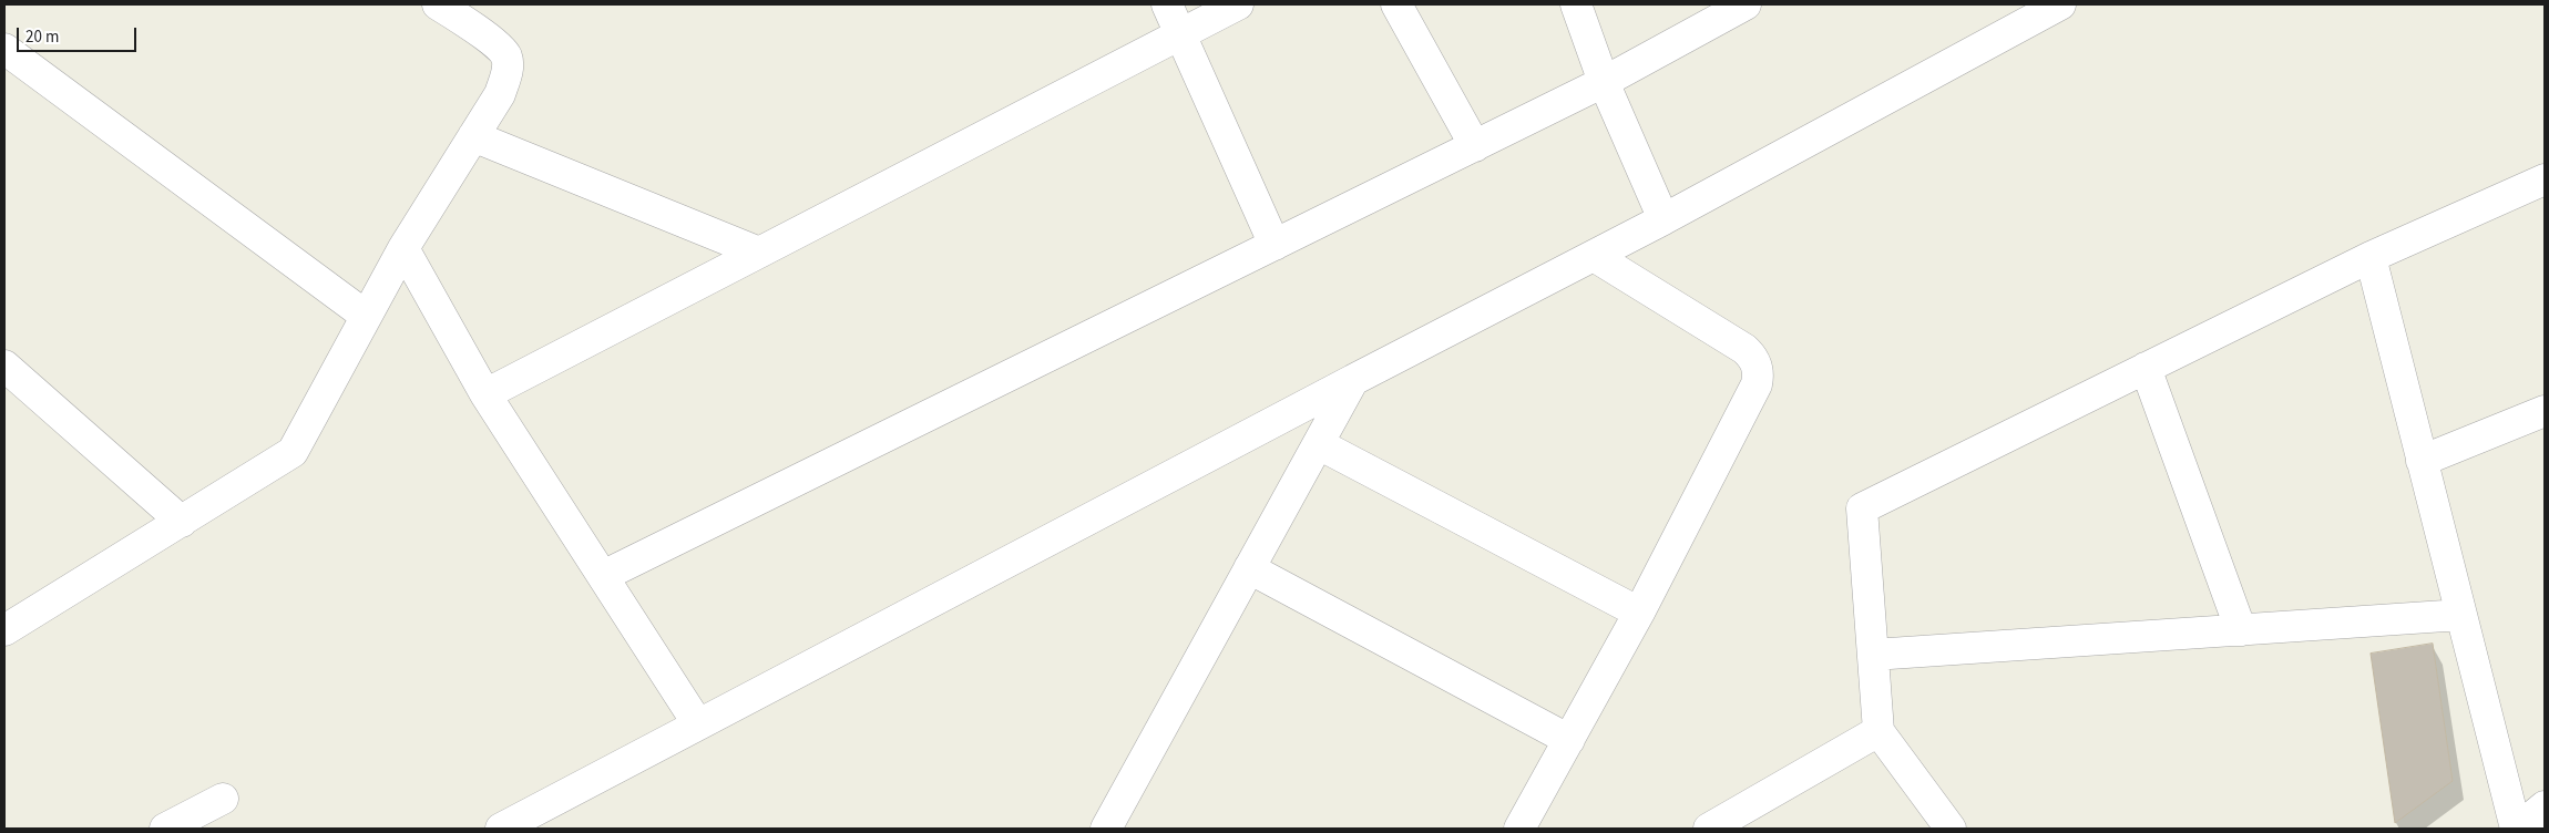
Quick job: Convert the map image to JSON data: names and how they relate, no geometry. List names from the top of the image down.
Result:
{
  "scale_bar": "20 m"
}
